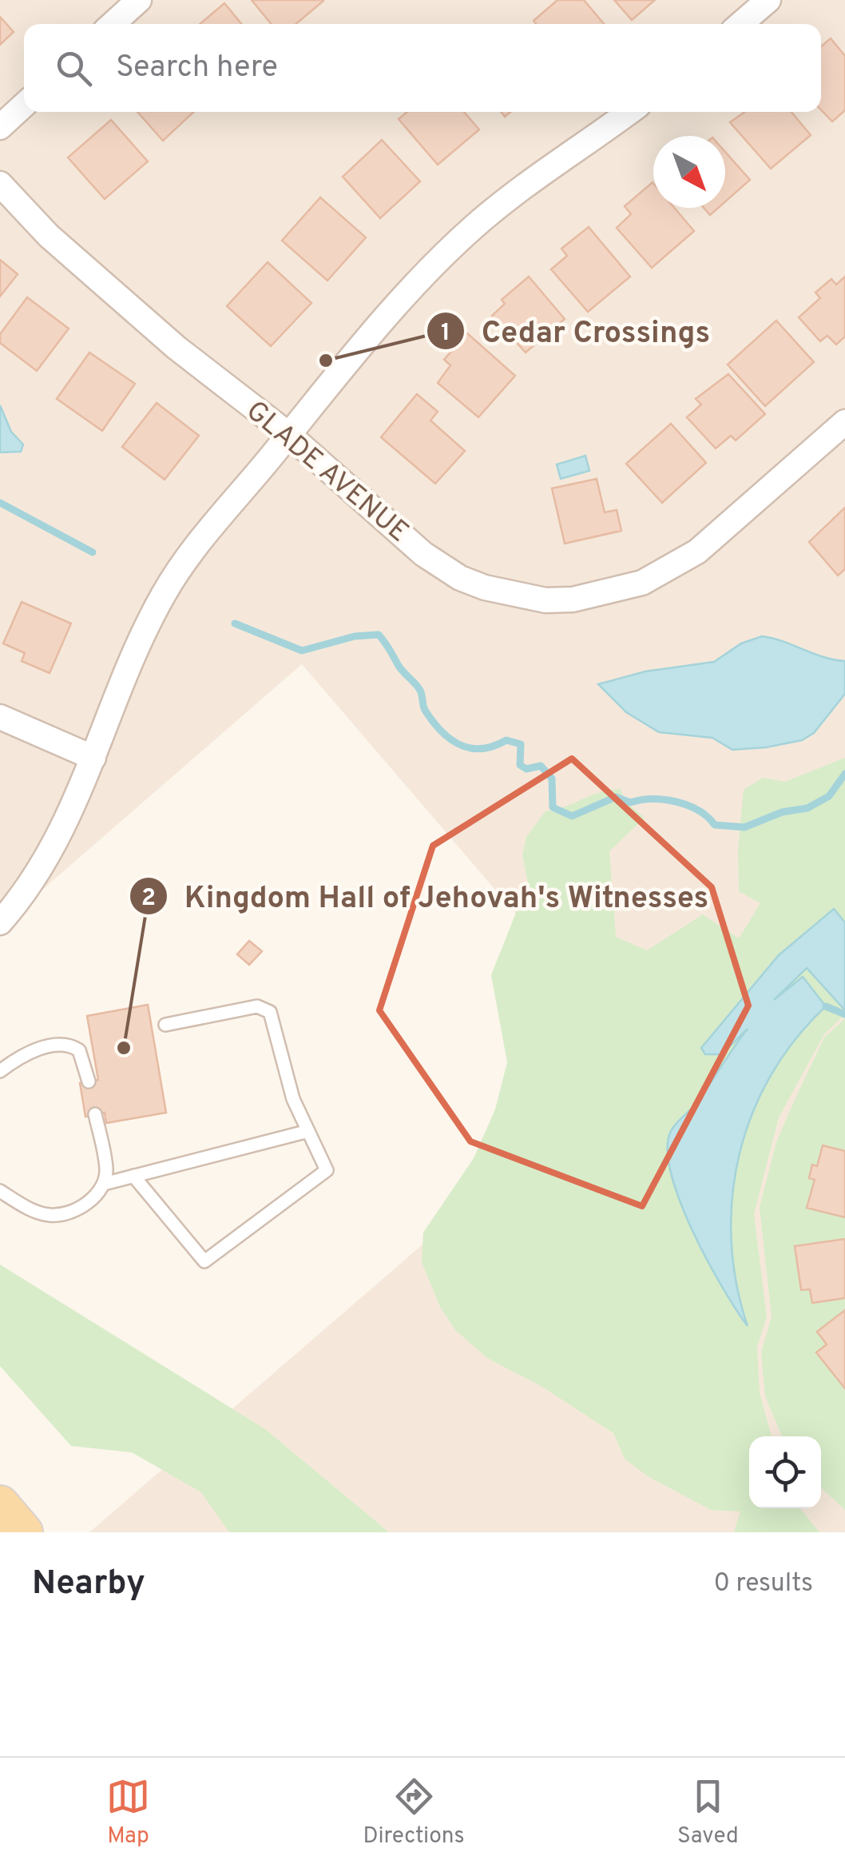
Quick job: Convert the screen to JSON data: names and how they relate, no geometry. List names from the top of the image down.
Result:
{
  "streets": {
    "street": ["GLADE AVENUE"]
  },
  "places": ["Cedar Crossings", "Kingdom Hall of Jehovah's Witnesses"],
  "north": "bottom right",
  "page": {
    "search": "Search here",
    "heading": ["Nearby", "0 results"],
    "nav": ["Map", "Directions", "Saved"]
  }
}
